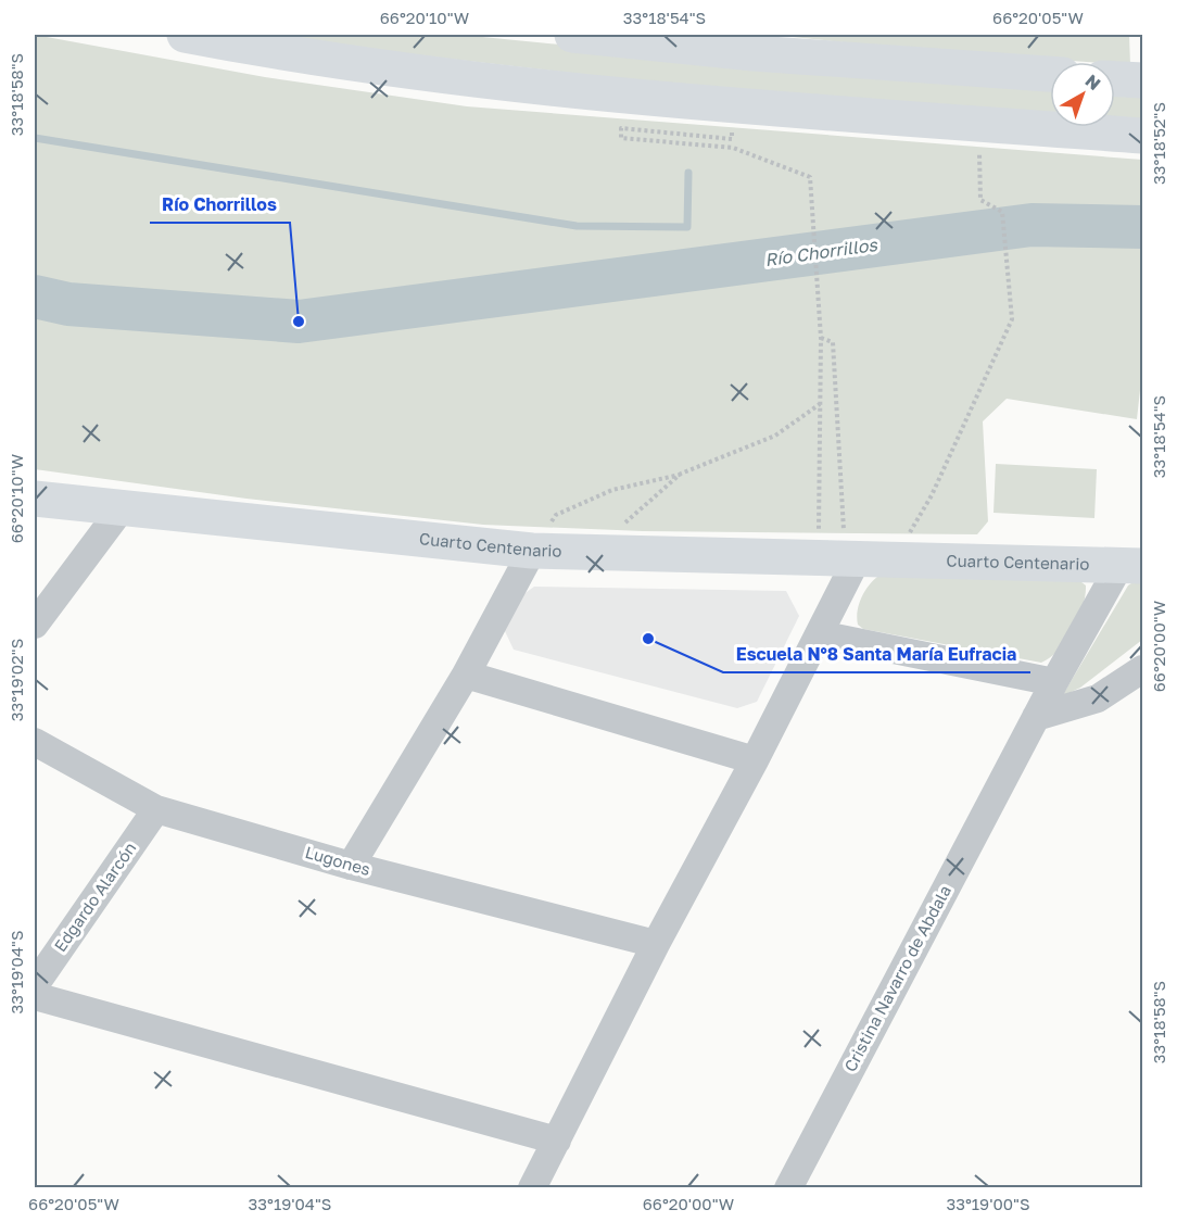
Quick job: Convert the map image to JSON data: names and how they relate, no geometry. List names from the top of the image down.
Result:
{
  "streets": {
    "main road": ["Cuarto Centenario"],
    "street": ["Lugones", "Edgardo Alarcón", "Cristina Navarro de Abdala"]
  },
  "crossings": [
    ["Cuarto Centenario", "Cristina Navarro de Abdala"],
    ["Lugones", "Edgardo Alarcón"]
  ],
  "water": ["Río Chorrillos"],
  "places": ["Río Chorrillos", "Escuela N°8 Santa María Eufracia"],
  "north": "top right",
  "coordinates": [
    "66°20'10\"W",
    "33°18'54\"S",
    "66°20'05\"W",
    "33°18'58\"S",
    "33°18'52\"S",
    "66°20'00\"W",
    "33°19'02\"S",
    "33°19'04\"S",
    "33°19'00\"S"
  ]
}
